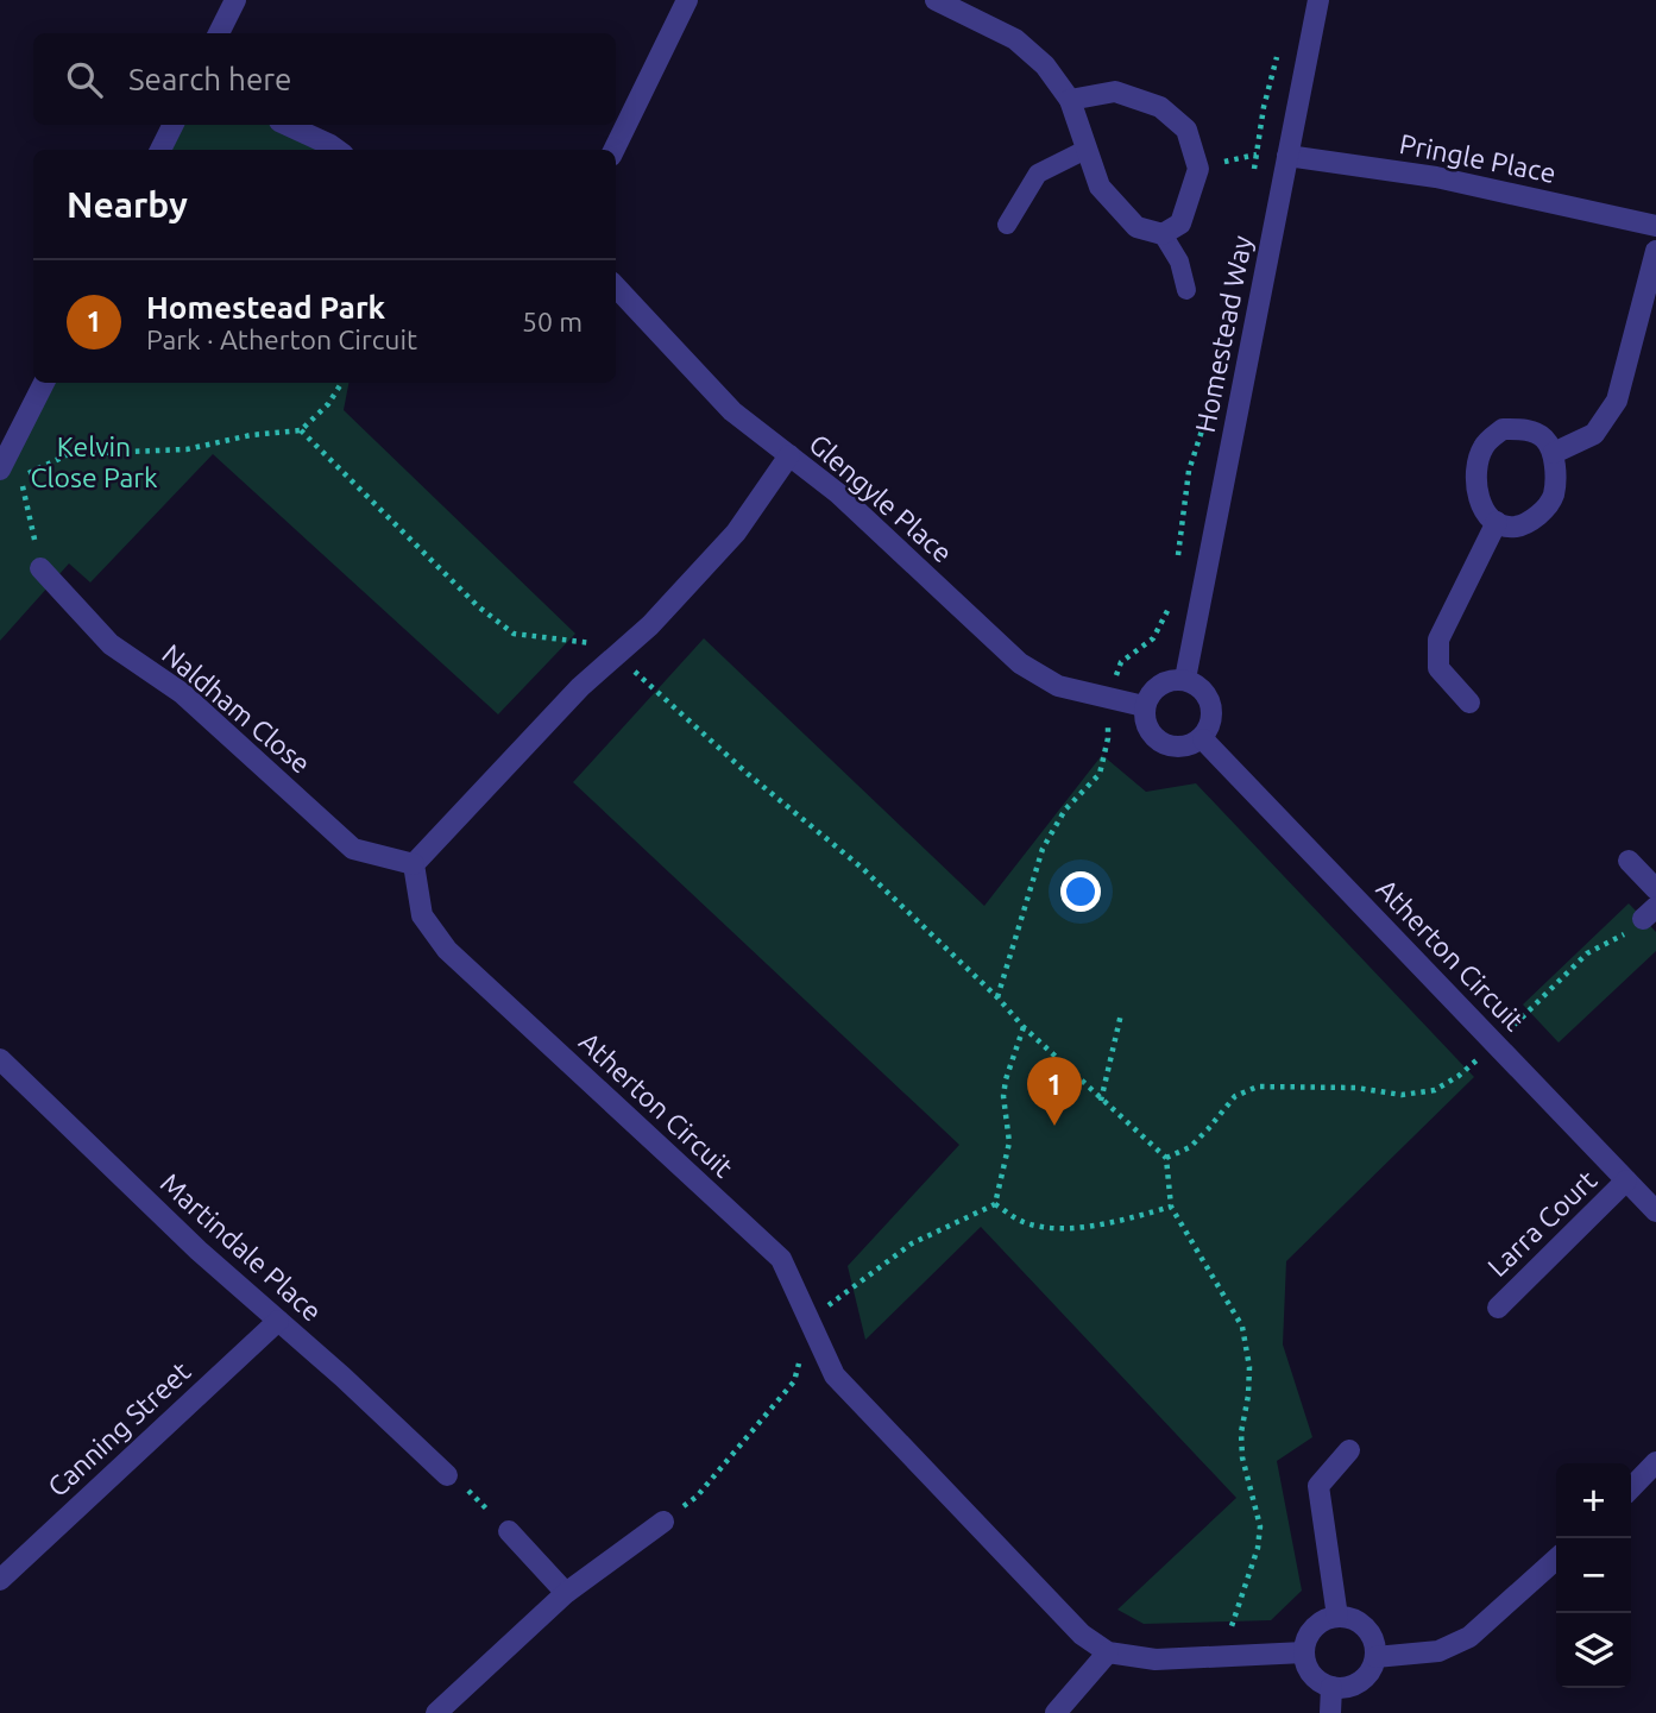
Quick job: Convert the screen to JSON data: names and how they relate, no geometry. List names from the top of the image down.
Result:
{
  "streets": {
    "street": [
      "Pringle Place",
      "Homestead Way",
      "Glengyle Place",
      "Naldham Close",
      "Atherton Circuit",
      "Larra Court",
      "Martindale Place",
      "Canning Street"
    ]
  },
  "crossings": [
    ["Pringle Place", "Homestead Way"],
    ["Homestead Way", "Glengyle Place"],
    ["Homestead Way", "Atherton Circuit"],
    ["Glengyle Place", "Atherton Circuit"],
    ["Naldham Close", "Atherton Circuit"],
    ["Atherton Circuit", "Larra Court"],
    ["Martindale Place", "Canning Street"]
  ],
  "parks": ["Kelvin Close Park"],
  "page": {
    "search": "Search here",
    "heading": "Nearby",
    "list": [
      {
        "mark": "1",
        "name": "Homestead Park",
        "note": "Park · Atherton Circuit",
        "value": "50 m"
      }
    ],
    "pins": "1",
    "map_buttons": ["+", "−"]
  }
}
